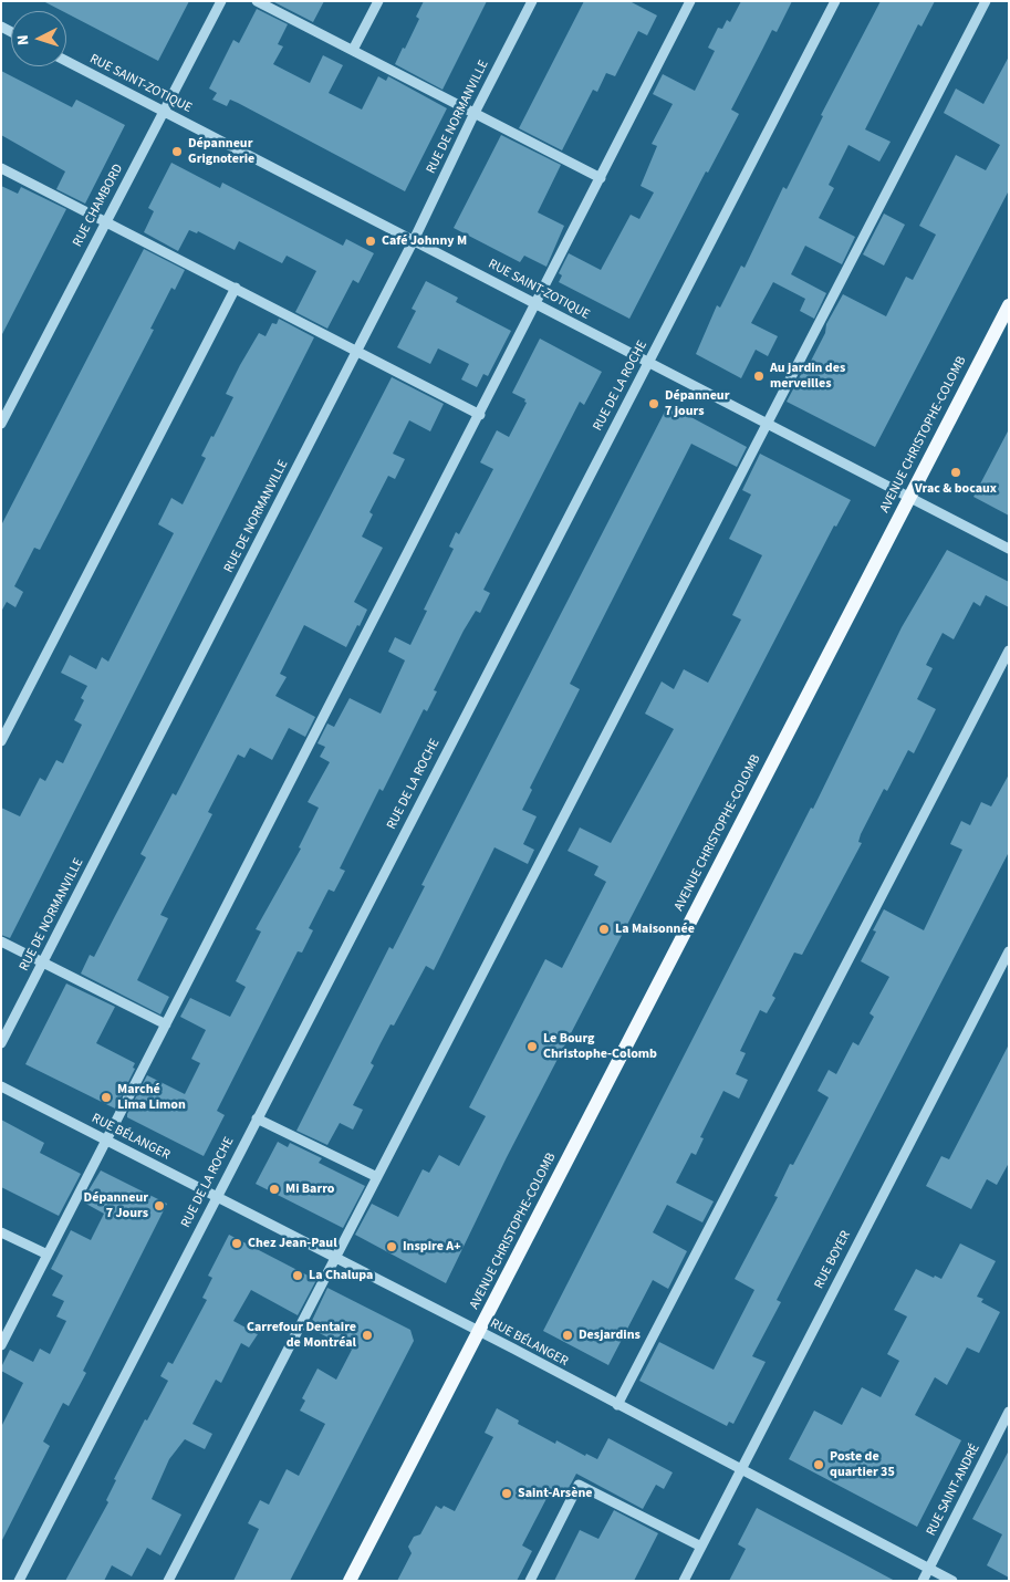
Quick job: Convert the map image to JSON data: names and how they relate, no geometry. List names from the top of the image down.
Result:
{
  "streets": {
    "main road": ["AVENUE CHRISTOPHE-COLOMB"],
    "street": [
      "RUE SAINT-ZOTIQUE",
      "RUE DE NORMANVILLE",
      "RUE CHAMBORD",
      "RUE DE LA ROCHE",
      "RUE BÉLANGER",
      "RUE BOYER",
      "RUE SAINT-ANDRÉ"
    ]
  },
  "crossings": [
    ["RUE SAINT-ZOTIQUE", "RUE DE NORMANVILLE"],
    ["RUE SAINT-ZOTIQUE", "RUE CHAMBORD"],
    ["RUE SAINT-ZOTIQUE", "RUE DE LA ROCHE"],
    ["RUE SAINT-ZOTIQUE", "AVENUE CHRISTOPHE-COLOMB"],
    ["RUE DE LA ROCHE", "RUE BÉLANGER"],
    ["AVENUE CHRISTOPHE-COLOMB", "RUE BÉLANGER"],
    ["RUE BÉLANGER", "RUE BOYER"],
    ["RUE BÉLANGER", "RUE SAINT-ANDRÉ"]
  ],
  "places": [
    "Dépanneur Grignoterie",
    "Café Johnny M",
    "Au jardin des merveilles",
    "Dépanneur 7 jours",
    "Vrac & bocaux",
    "La Maisonnée",
    "Le Bourg Christophe-Colomb",
    "Marché Lima Limon",
    "Mi Barro",
    "Dépanneur 7 Jours",
    "Chez Jean-Paul",
    "Inspire A+",
    "La Chalupa",
    "Carrefour Dentaire de Montréal",
    "Desjardins",
    "Poste de quartier 35",
    "Saint-Arsène"
  ],
  "north": "left"
}
